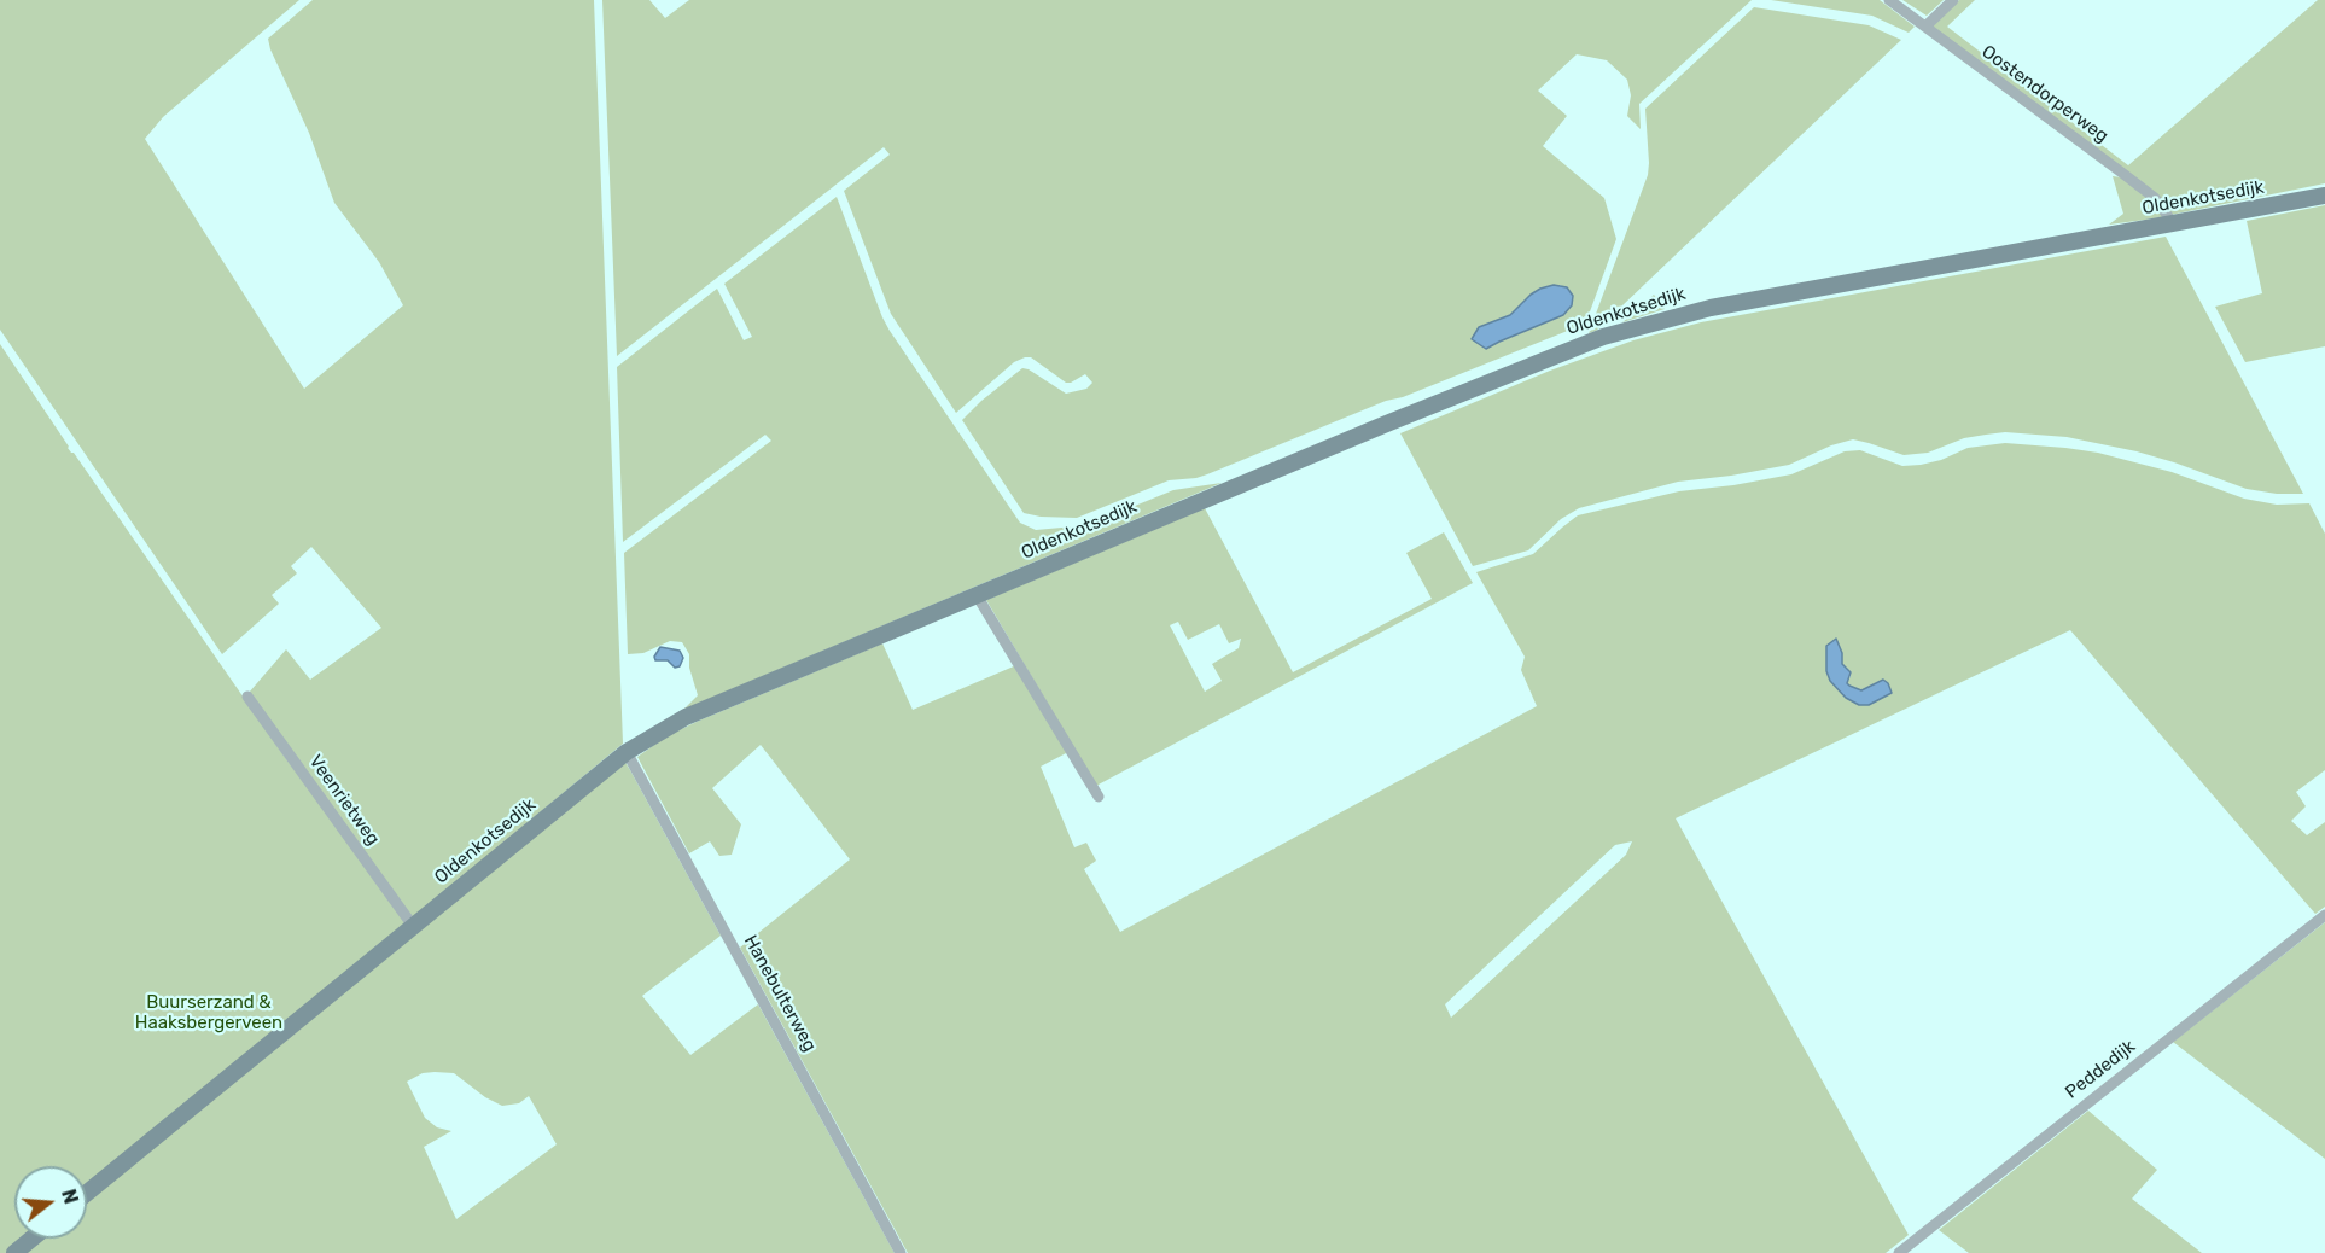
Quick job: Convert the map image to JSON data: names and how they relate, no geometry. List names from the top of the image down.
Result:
{
  "streets": {
    "street": [
      "Oostendorperweg",
      "Oldenkotsedijk",
      "Veenrietweg",
      "Hanebulterweg",
      "Peddedijk"
    ]
  },
  "crossings": [
    ["Oostendorperweg", "Oldenkotsedijk"],
    ["Oldenkotsedijk", "Veenrietweg"],
    ["Oldenkotsedijk", "Hanebulterweg"]
  ],
  "parks": ["Buurserzand & Haaksbergerveen"],
  "north": "right"
}
